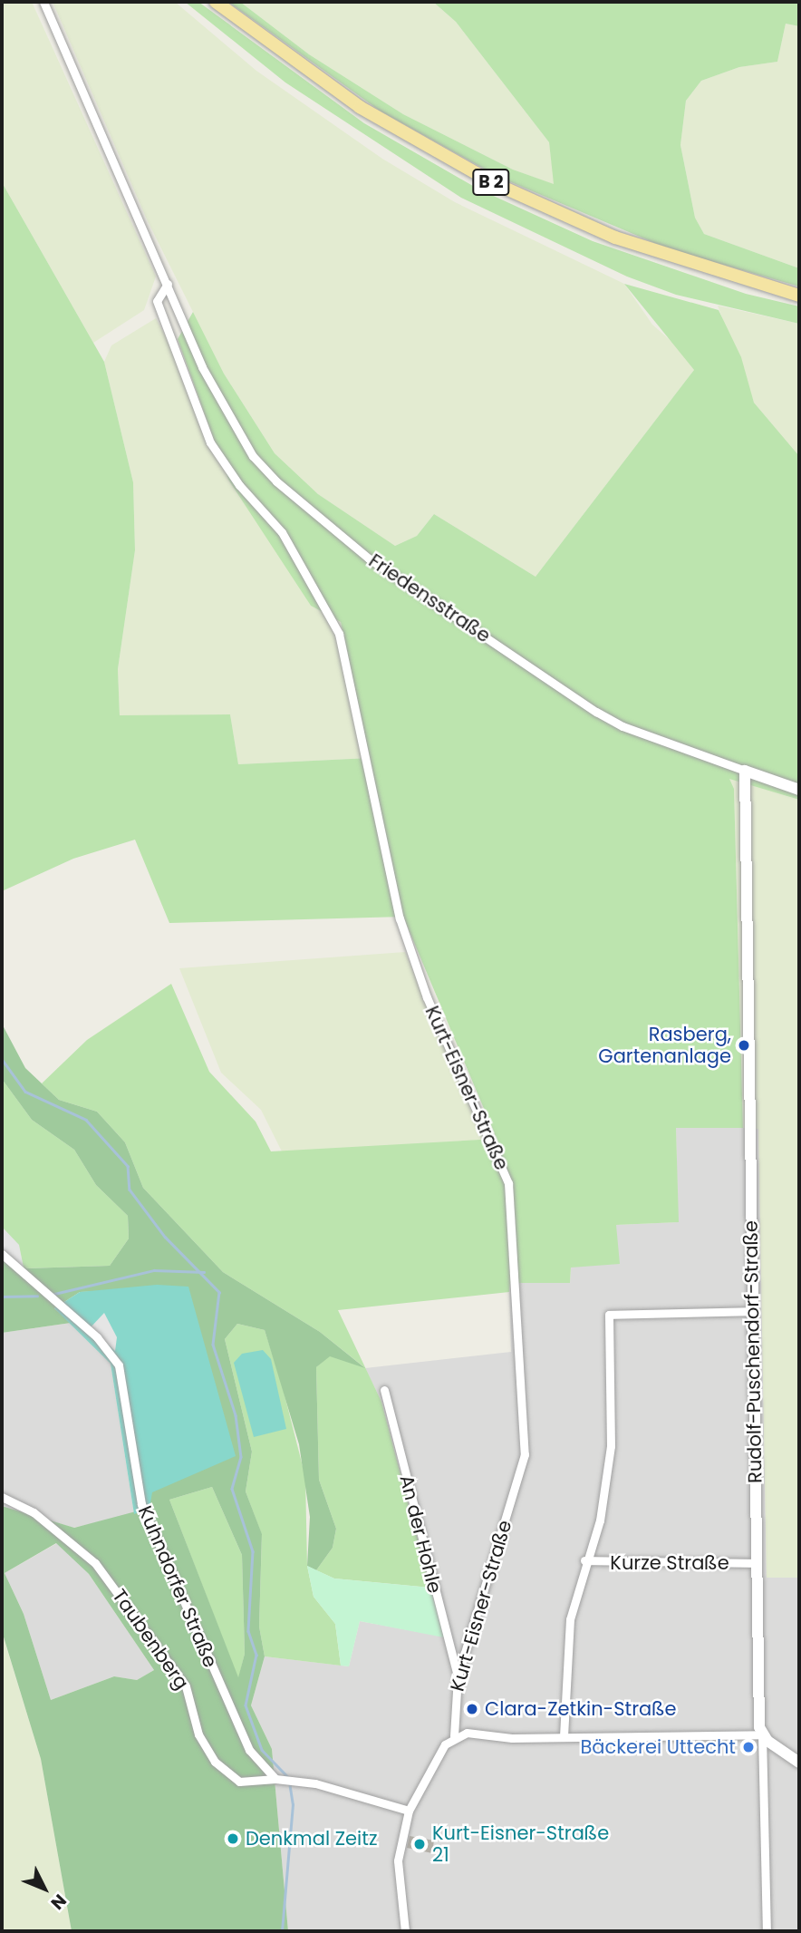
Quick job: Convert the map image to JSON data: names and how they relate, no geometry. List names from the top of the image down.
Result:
{
  "streets": {
    "main road": ["B 2"],
    "street": [
      "Friedensstraße",
      "Kurt-Eisner-Straße",
      "Rudolf-Puschendorf-Straße",
      "An der Hohle",
      "Kurze Straße",
      "Kuhndorfer Straße",
      "Taubenberg"
    ]
  },
  "crossings": [
    ["Friedensstraße", "Kurt-Eisner-Straße"],
    ["Friedensstraße", "Rudolf-Puschendorf-Straße"],
    ["Kurt-Eisner-Straße", "An der Hohle"],
    ["Rudolf-Puschendorf-Straße", "Kurze Straße"],
    ["Kuhndorfer Straße", "Taubenberg"]
  ],
  "places": [
    "Rasberg, Gartenanlage",
    "Clara-Zetkin-Straße",
    "Bäckerei Uttecht",
    "Denkmal Zeitz",
    "Kurt-Eisner-Straße 21"
  ],
  "north": "bottom right"
}
